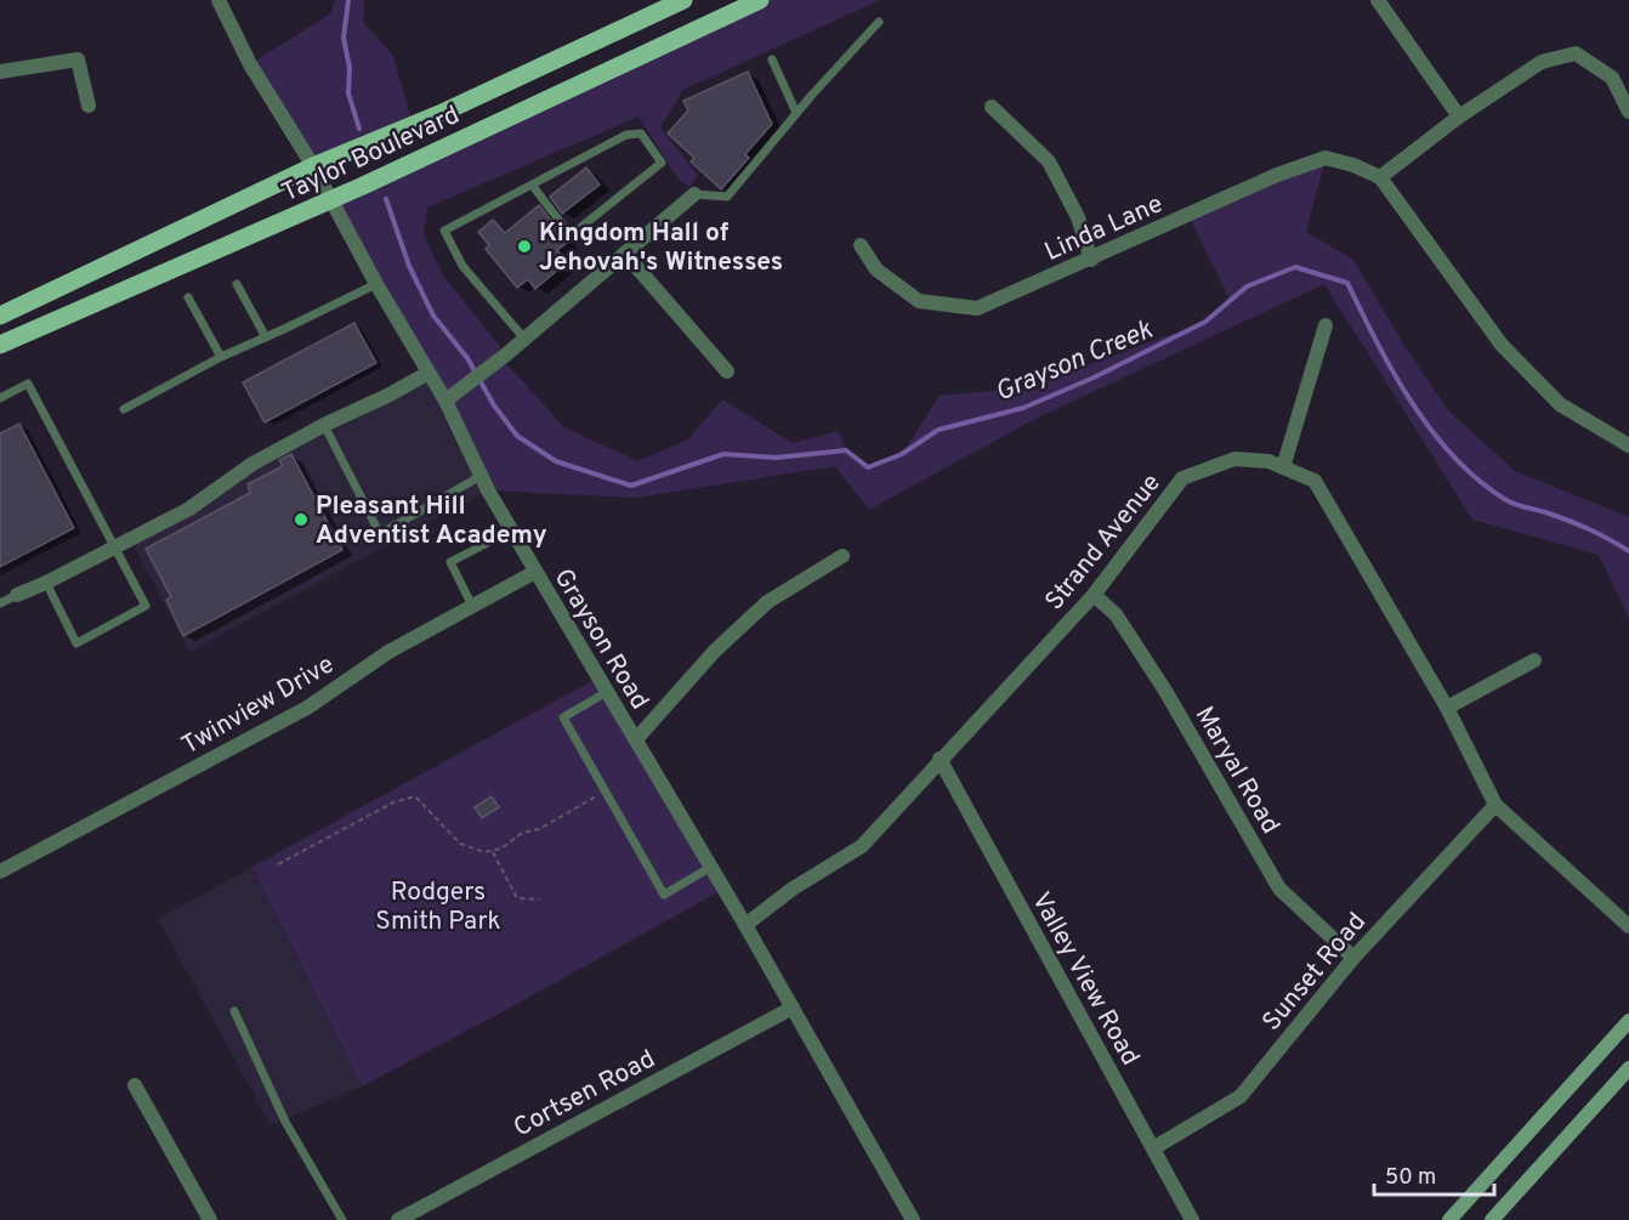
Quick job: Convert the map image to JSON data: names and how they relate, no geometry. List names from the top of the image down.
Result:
{
  "streets": {
    "main road": ["Taylor Boulevard"],
    "street": [
      "Linda Lane",
      "Strand Avenue",
      "Grayson Road",
      "Twinview Drive",
      "Maryal Road",
      "Sunset Road",
      "Valley View Road",
      "Cortsen Road"
    ]
  },
  "crossings": [
    ["Taylor Boulevard", "Grayson Road"],
    ["Strand Avenue", "Grayson Road"],
    ["Strand Avenue", "Maryal Road"],
    ["Strand Avenue", "Sunset Road"],
    ["Strand Avenue", "Valley View Road"],
    ["Grayson Road", "Twinview Drive"],
    ["Grayson Road", "Cortsen Road"],
    ["Maryal Road", "Sunset Road"],
    ["Sunset Road", "Valley View Road"]
  ],
  "water": ["Grayson Creek"],
  "parks": ["Rodgers Smith Park"],
  "places": ["Kingdom Hall of Jehovah's Witnesses", "Pleasant Hill Adventist Academy"],
  "scale_bar": "50 m"
}
